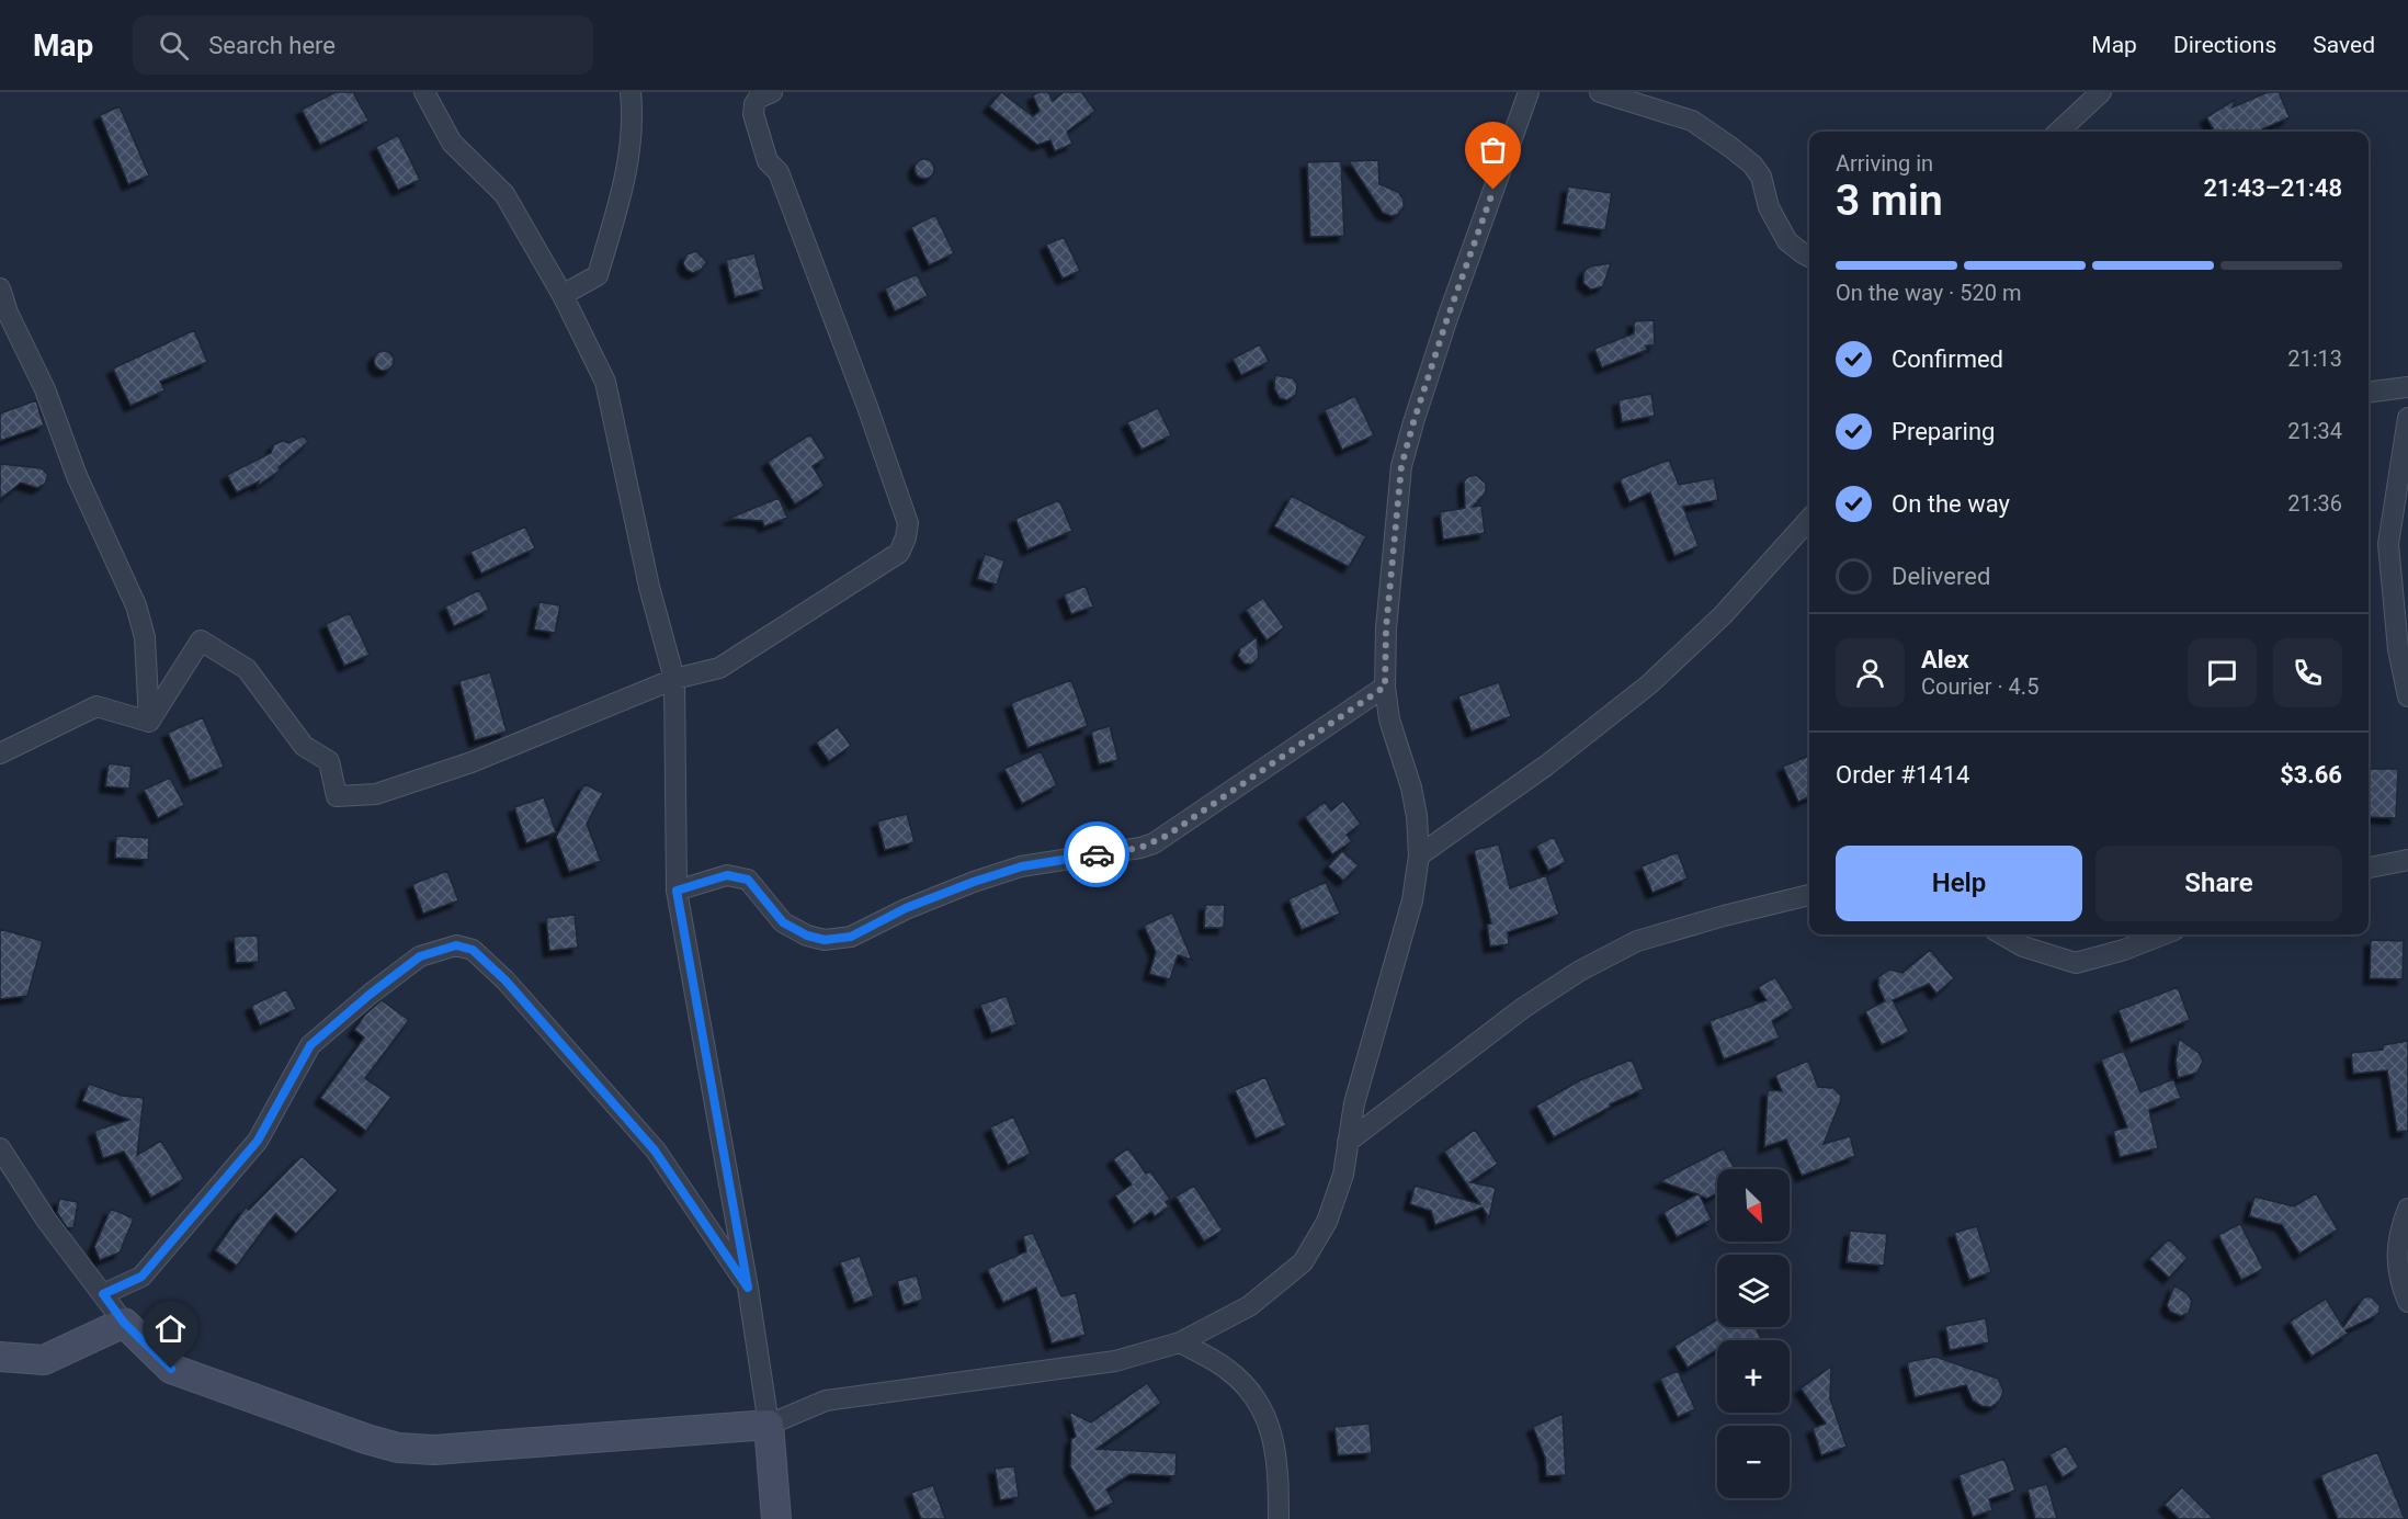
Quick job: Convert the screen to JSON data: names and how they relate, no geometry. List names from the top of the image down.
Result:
{
  "north": "bottom right",
  "page": {
    "header": "Map",
    "search": "Search here",
    "nav": ["Map", "Directions", "Saved"],
    "heading": ["3 min", "Arriving in", "21:43–21:48"],
    "panel": [
      "Alex",
      "Courier · 4.5",
      "Order #1414",
      "$3.66"
    ],
    "bar": "On the way · 520 m",
    "list": [
      ["Confirmed", "21:13"],
      ["Preparing", "21:34"],
      ["On the way", "21:36"],
      "Delivered"
    ],
    "buttons": ["Help", "Share"],
    "map_buttons": ["+", "−"]
  }
}
